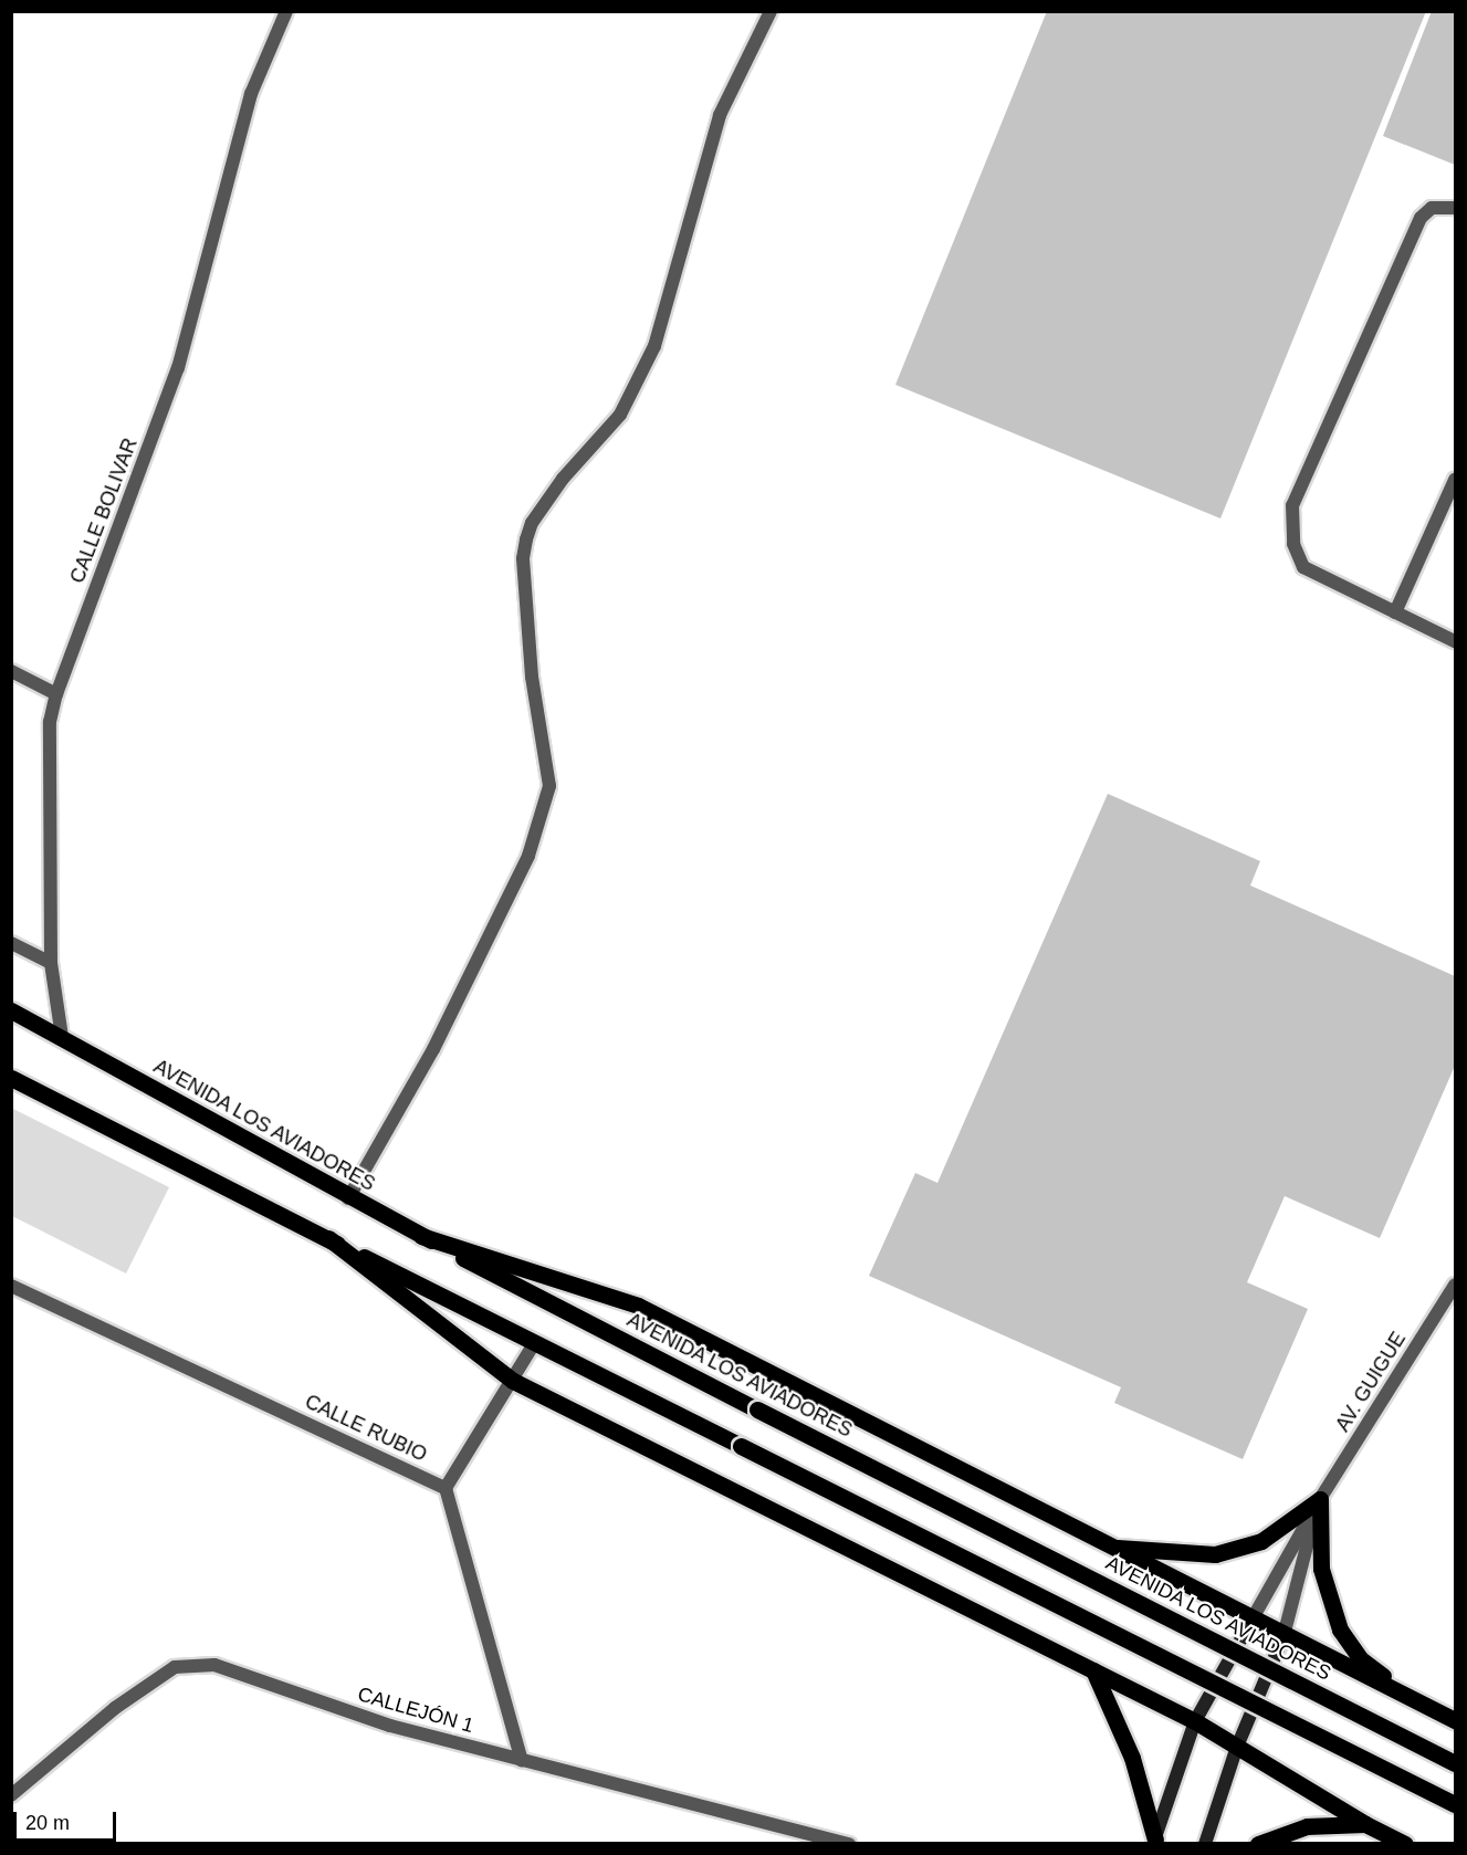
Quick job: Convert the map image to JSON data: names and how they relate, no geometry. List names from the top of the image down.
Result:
{
  "streets": {
    "main road": ["AVENIDA LOS AVIADORES"],
    "street": [
      "CALLE BOLIVAR",
      "AV. GUIGUE",
      "CALLE RUBIO",
      "CALLEJÓN 1"
    ]
  },
  "crossings": [
    ["CALLE BOLIVAR", "AVENIDA LOS AVIADORES"]
  ],
  "scale_bar": "20 m"
}
